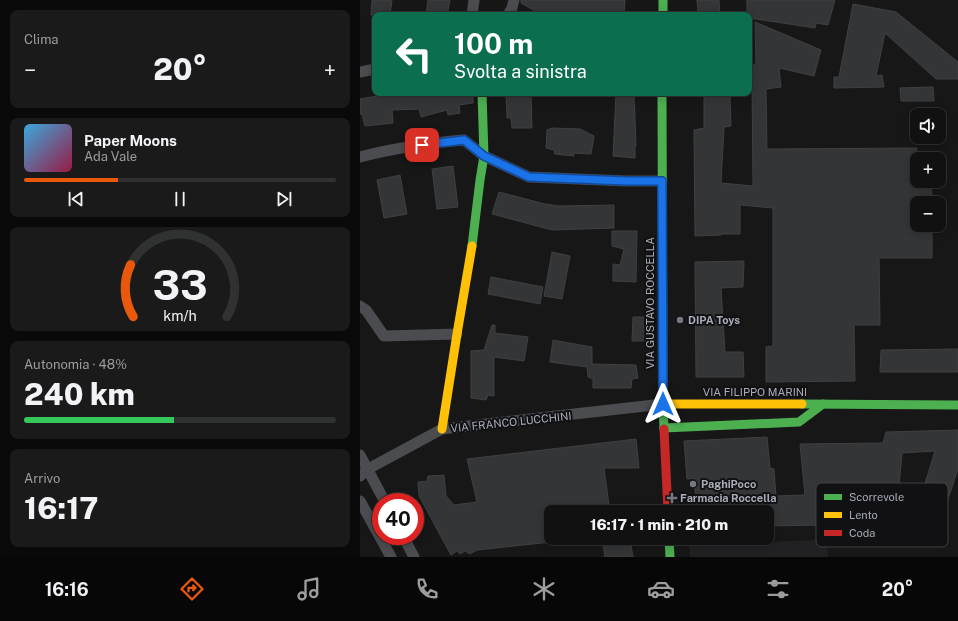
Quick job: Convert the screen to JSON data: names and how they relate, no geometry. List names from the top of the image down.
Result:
{
  "streets": {
    "street": ["VIA GUSTAVO ROCCELLA", "VIA FILIPPO MARINI", "VIA FRANCO LUCCHINI"]
  },
  "crossings": [
    ["VIA GUSTAVO ROCCELLA", "VIA FILIPPO MARINI"],
    ["VIA GUSTAVO ROCCELLA", "VIA FRANCO LUCCHINI"],
    ["VIA FILIPPO MARINI", "VIA FRANCO LUCCHINI"]
  ],
  "places": {
    "other": ["DIPA Toys", "PaghiPoco"],
    "health": ["Farmacia Roccella"]
  },
  "legend": ["Scorrevole", "Lento", "Coda"],
  "page": {
    "tile": [
      "Clima",
      ["Autonomia · 48%", "240 km"],
      ["Arrivo", "16:17"]
    ],
    "turn": ["100 m", "Svolta a sinistra"],
    "heat": ["−", "20°", "+"],
    "map_buttons": ["+", "−"],
    "song": ["Paper Moons", "Ada Vale"],
    "limit": "40",
    "trip": "16:17 · 1 min · 210 m",
    "tabs": ["16:16", "20°"],
    "gauge": ["33", "km/h"]
  }
}
